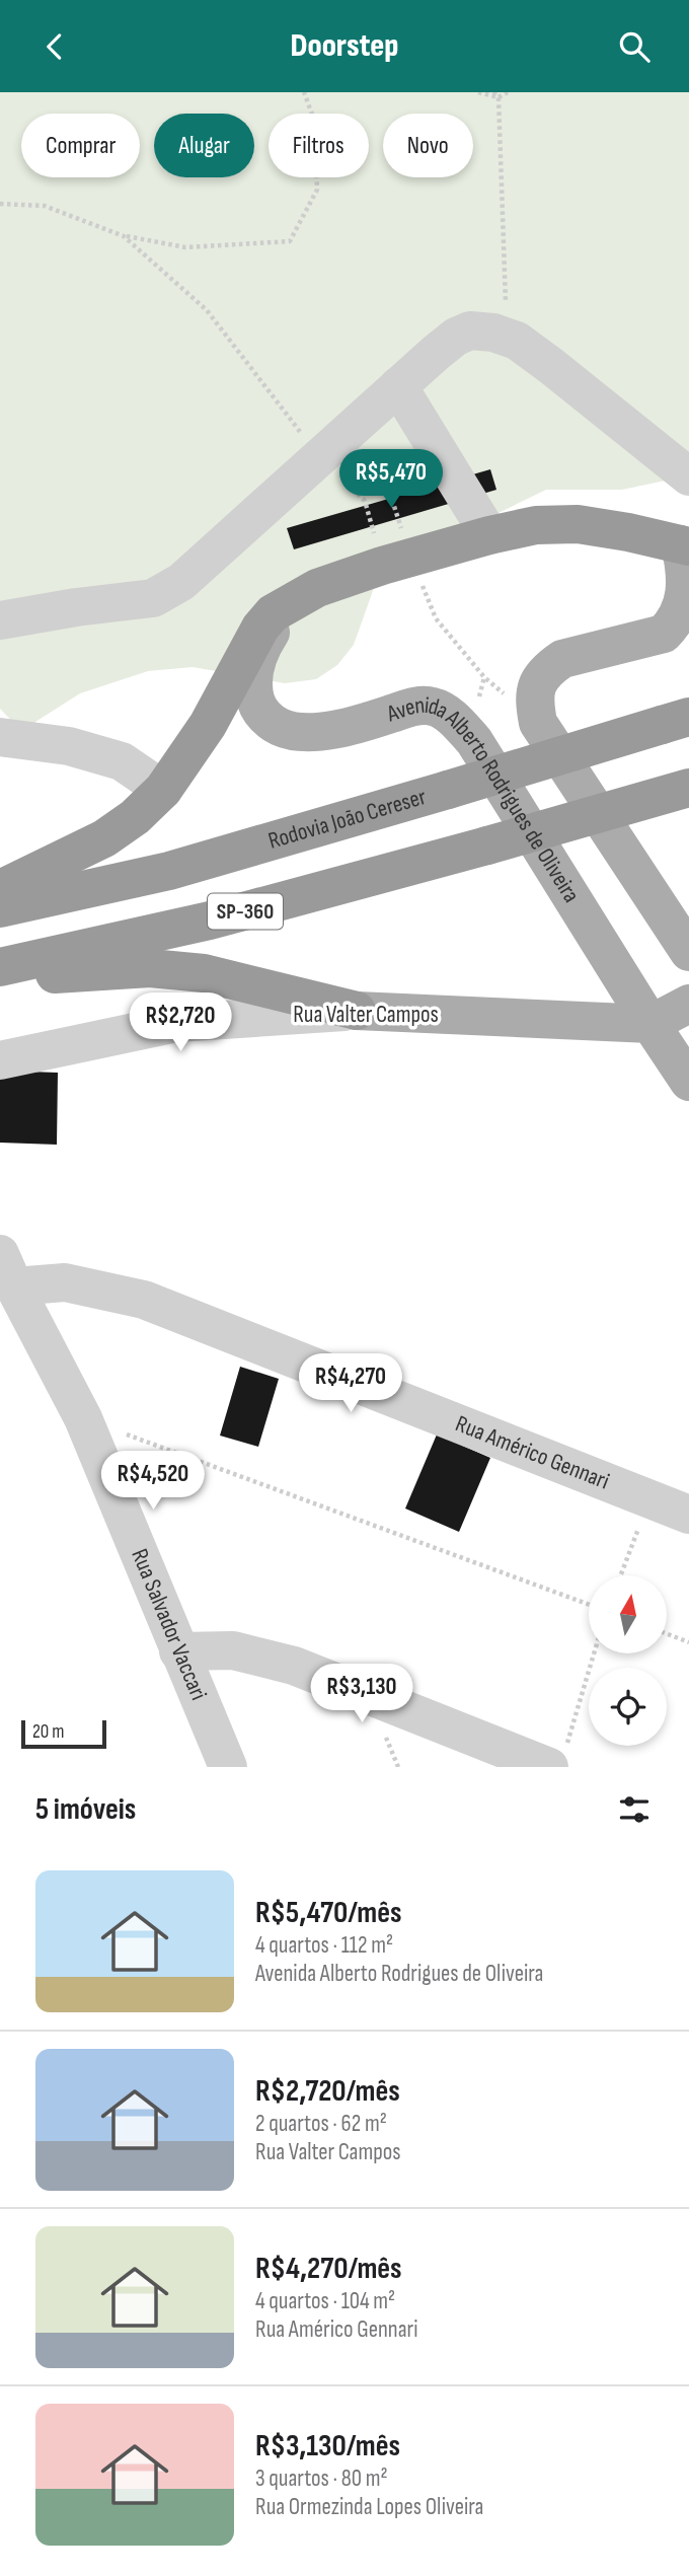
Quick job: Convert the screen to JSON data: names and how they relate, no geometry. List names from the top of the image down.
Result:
{
  "streets": {
    "highway": ["Rodovia João Cereser", "SP-360"],
    "main road": ["Avenida Alberto Rodrigues de Oliveira", "Rua Valter Campos"],
    "street": ["Rua Américo Gennari", "Rua Salvador Vaccari"]
  },
  "crossings": [
    ["Avenida Alberto Rodrigues de Oliveira", "Rua Valter Campos"],
    ["Rua Américo Gennari", "Rua Salvador Vaccari"]
  ],
  "scale_bar": "20 m",
  "north": "top",
  "page": {
    "header": "Doorstep",
    "chip": [
      "Comprar",
      "Alugar",
      "Filtros",
      "Novo"
    ],
    "price": [
      "R$5,470",
      "R$2,720",
      "R$4,270",
      "R$4,520",
      "R$3,130"
    ],
    "scale": "20 m",
    "heading": "5 imóveis",
    "list": [
      {
        "name": "R$5,470/mês",
        "note": "4 quartos · 112 m² · Avenida Alberto Rodrigues de Oliveira"
      },
      {
        "name": "R$2,720/mês",
        "note": "2 quartos · 62 m² · Rua Valter Campos"
      },
      {
        "name": "R$4,270/mês",
        "note": "4 quartos · 104 m² · Rua Américo Gennari"
      },
      {
        "name": "R$3,130/mês",
        "note": "3 quartos · 80 m² · Rua Ormezinda Lopes Oliveira"
      }
    ]
  }
}
